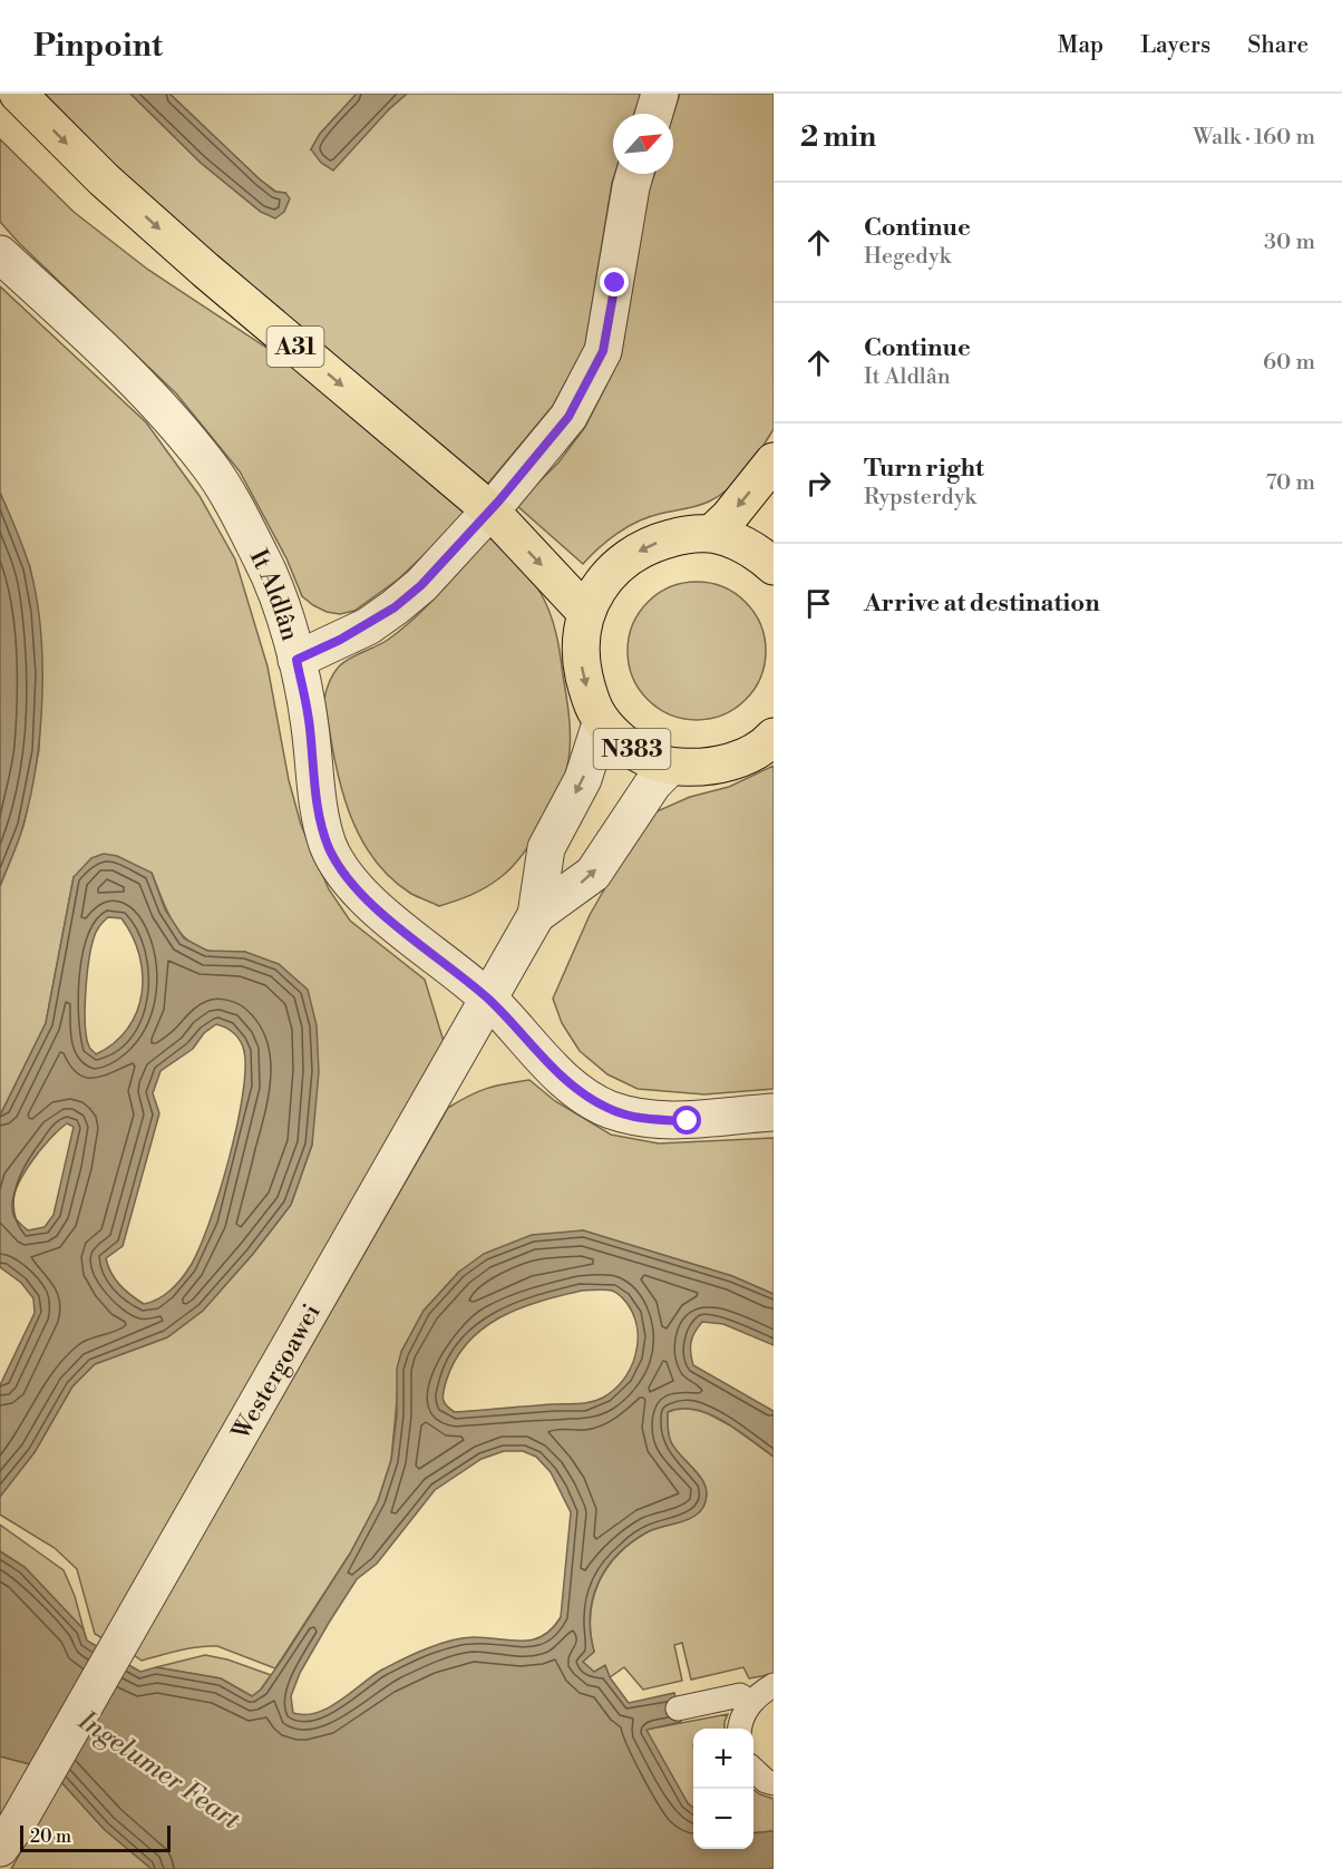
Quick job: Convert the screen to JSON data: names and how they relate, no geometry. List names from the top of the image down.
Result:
{
  "streets": {
    "highway": ["A31", "N383"],
    "street": ["It Aldlân", "Westergoawei"]
  },
  "crossings": [
    ["A31", "N383"],
    ["It Aldlân", "Westergoawei"],
    ["N383", "Westergoawei"]
  ],
  "water": ["Ingelumer Feart"],
  "scale_bar": "20 m",
  "north": "top right",
  "page": {
    "header": "Pinpoint",
    "nav": ["Map", "Layers", "Share"],
    "heading": ["2 min", "Walk · 160 m"],
    "list": [
      ["Continue", "Hegedyk", "30 m"],
      ["Continue", "It Aldlân", "60 m"],
      ["Turn right", "Rypsterdyk", "70 m"],
      "Arrive at destination"
    ],
    "map_buttons": ["+", "−"],
    "scale": "20 m"
  }
}
